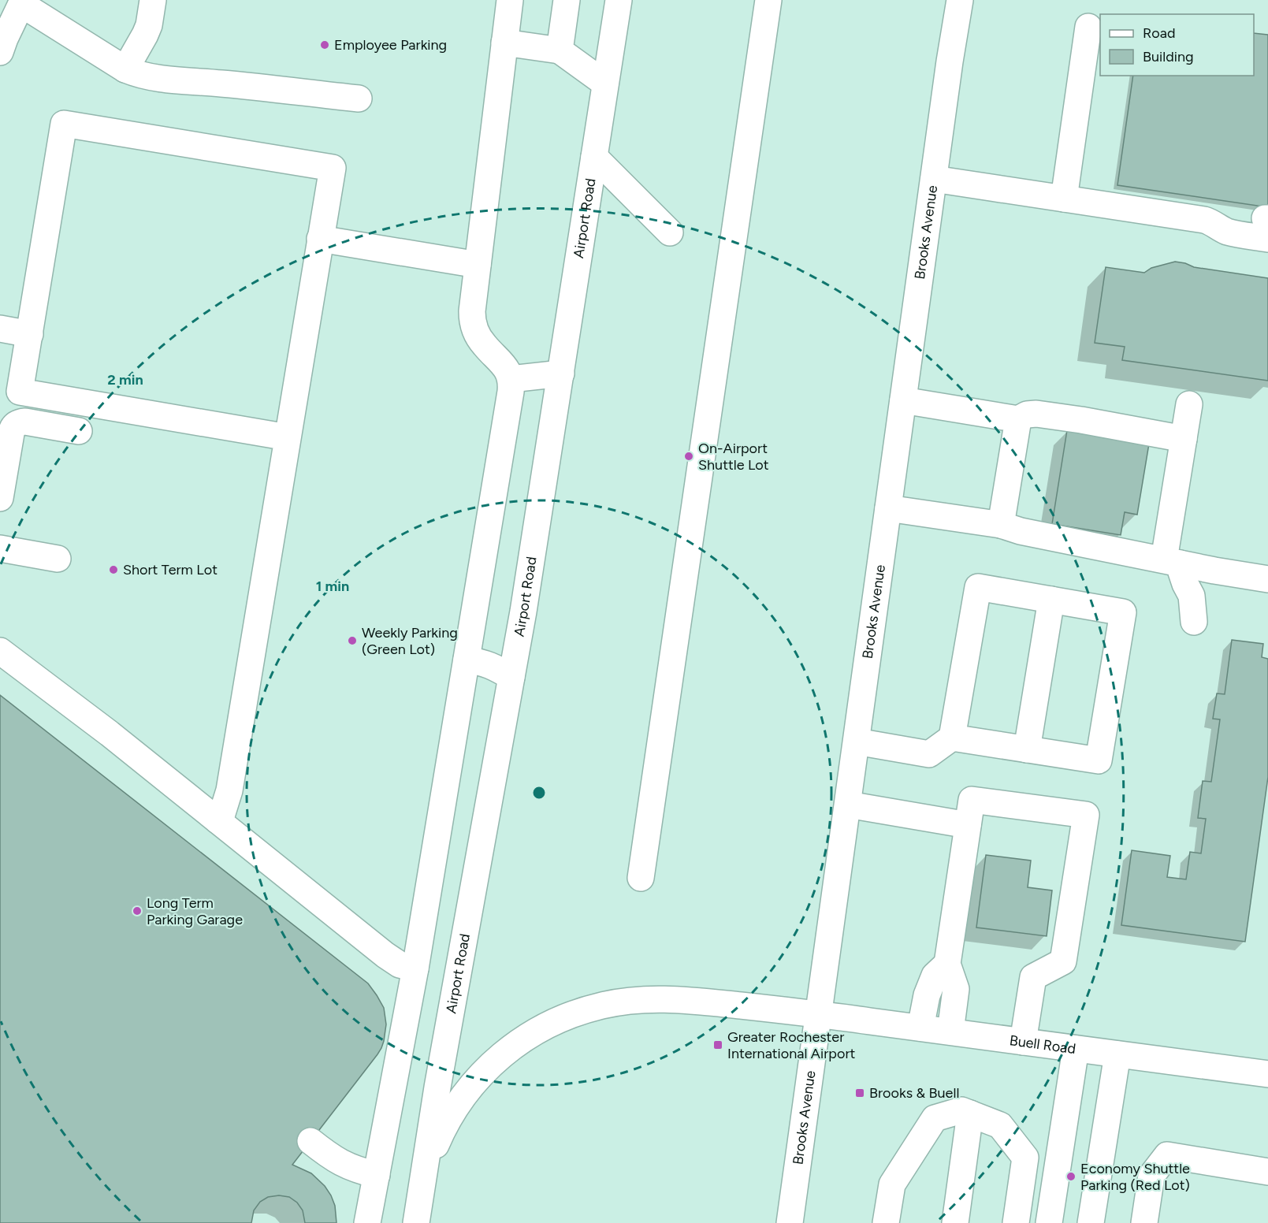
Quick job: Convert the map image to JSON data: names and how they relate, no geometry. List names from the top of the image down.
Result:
{
  "streets": {
    "street": ["Airport Road", "Brooks Avenue", "Buell Road"]
  },
  "crossings": [
    ["Airport Road", "Brooks Avenue"],
    ["Airport Road", "Buell Road"],
    ["Brooks Avenue", "Buell Road"]
  ],
  "places": {
    "other": [
      "Employee Parking",
      "On-Airport Shuttle Lot",
      "Short Term Lot",
      "Weekly Parking (Green Lot)",
      "Long Term Parking Garage",
      "Economy Shuttle Parking (Red Lot)"
    ],
    "transit": ["Greater Rochester International Airport", "Brooks & Buell"]
  },
  "legend": ["Road", "Building"],
  "rings": ["2 min", "1 min"]
}
